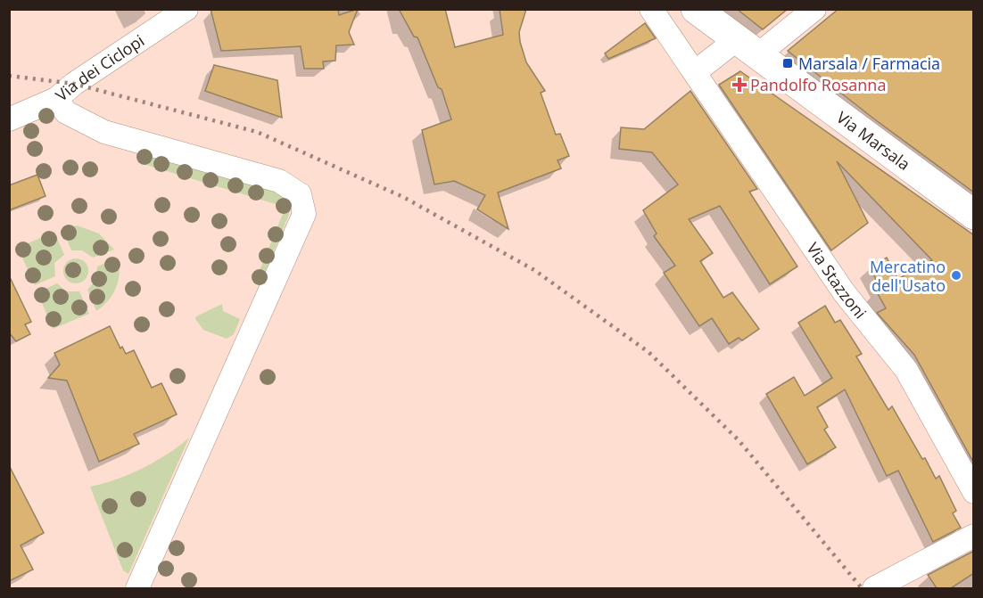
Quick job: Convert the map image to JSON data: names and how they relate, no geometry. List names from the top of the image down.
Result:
{
  "streets": {
    "main road": ["Via Marsala"],
    "street": ["Via dei Ciclopi", "Via Stazzoni"]
  },
  "places": {
    "transit": ["Marsala / Farmacia"],
    "health": ["Pandolfo Rosanna"],
    "other": ["Mercatino dell'Usato"]
  }
}
